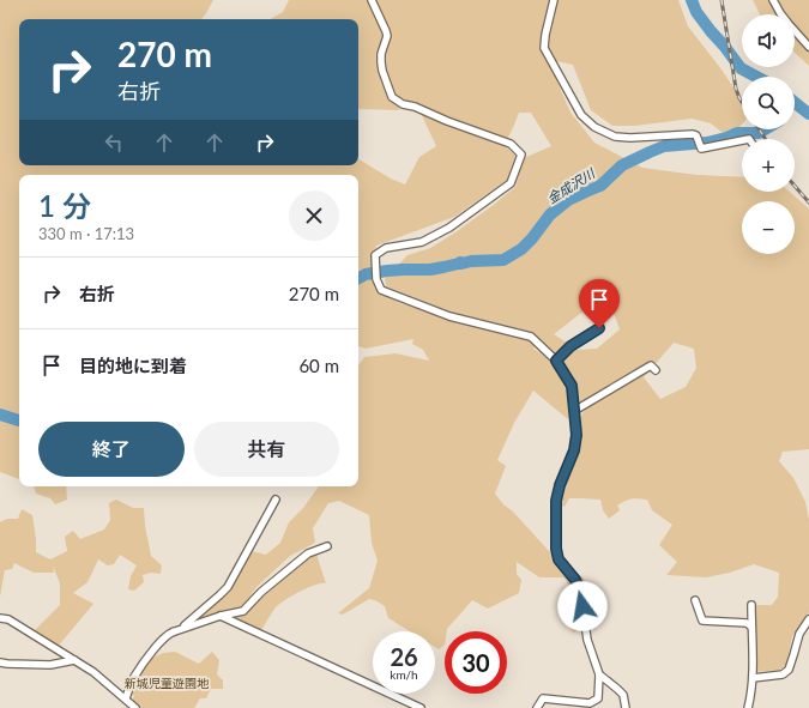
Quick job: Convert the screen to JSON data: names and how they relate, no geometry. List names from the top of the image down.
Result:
{
  "water": ["金成沢川"],
  "parks": ["新城児童遊園地"],
  "page": {
    "map_buttons": ["+", "−"],
    "turn": ["270 m", "右折"],
    "heading": ["1 分", "330 m · 17:13"],
    "list": [
      {
        "name": "右折",
        "value": "270 m"
      },
      {
        "name": "目的地に到着",
        "value": "60 m"
      }
    ],
    "buttons": ["終了", "共有"],
    "speed": "26 km/h",
    "limit": "30"
  }
}
